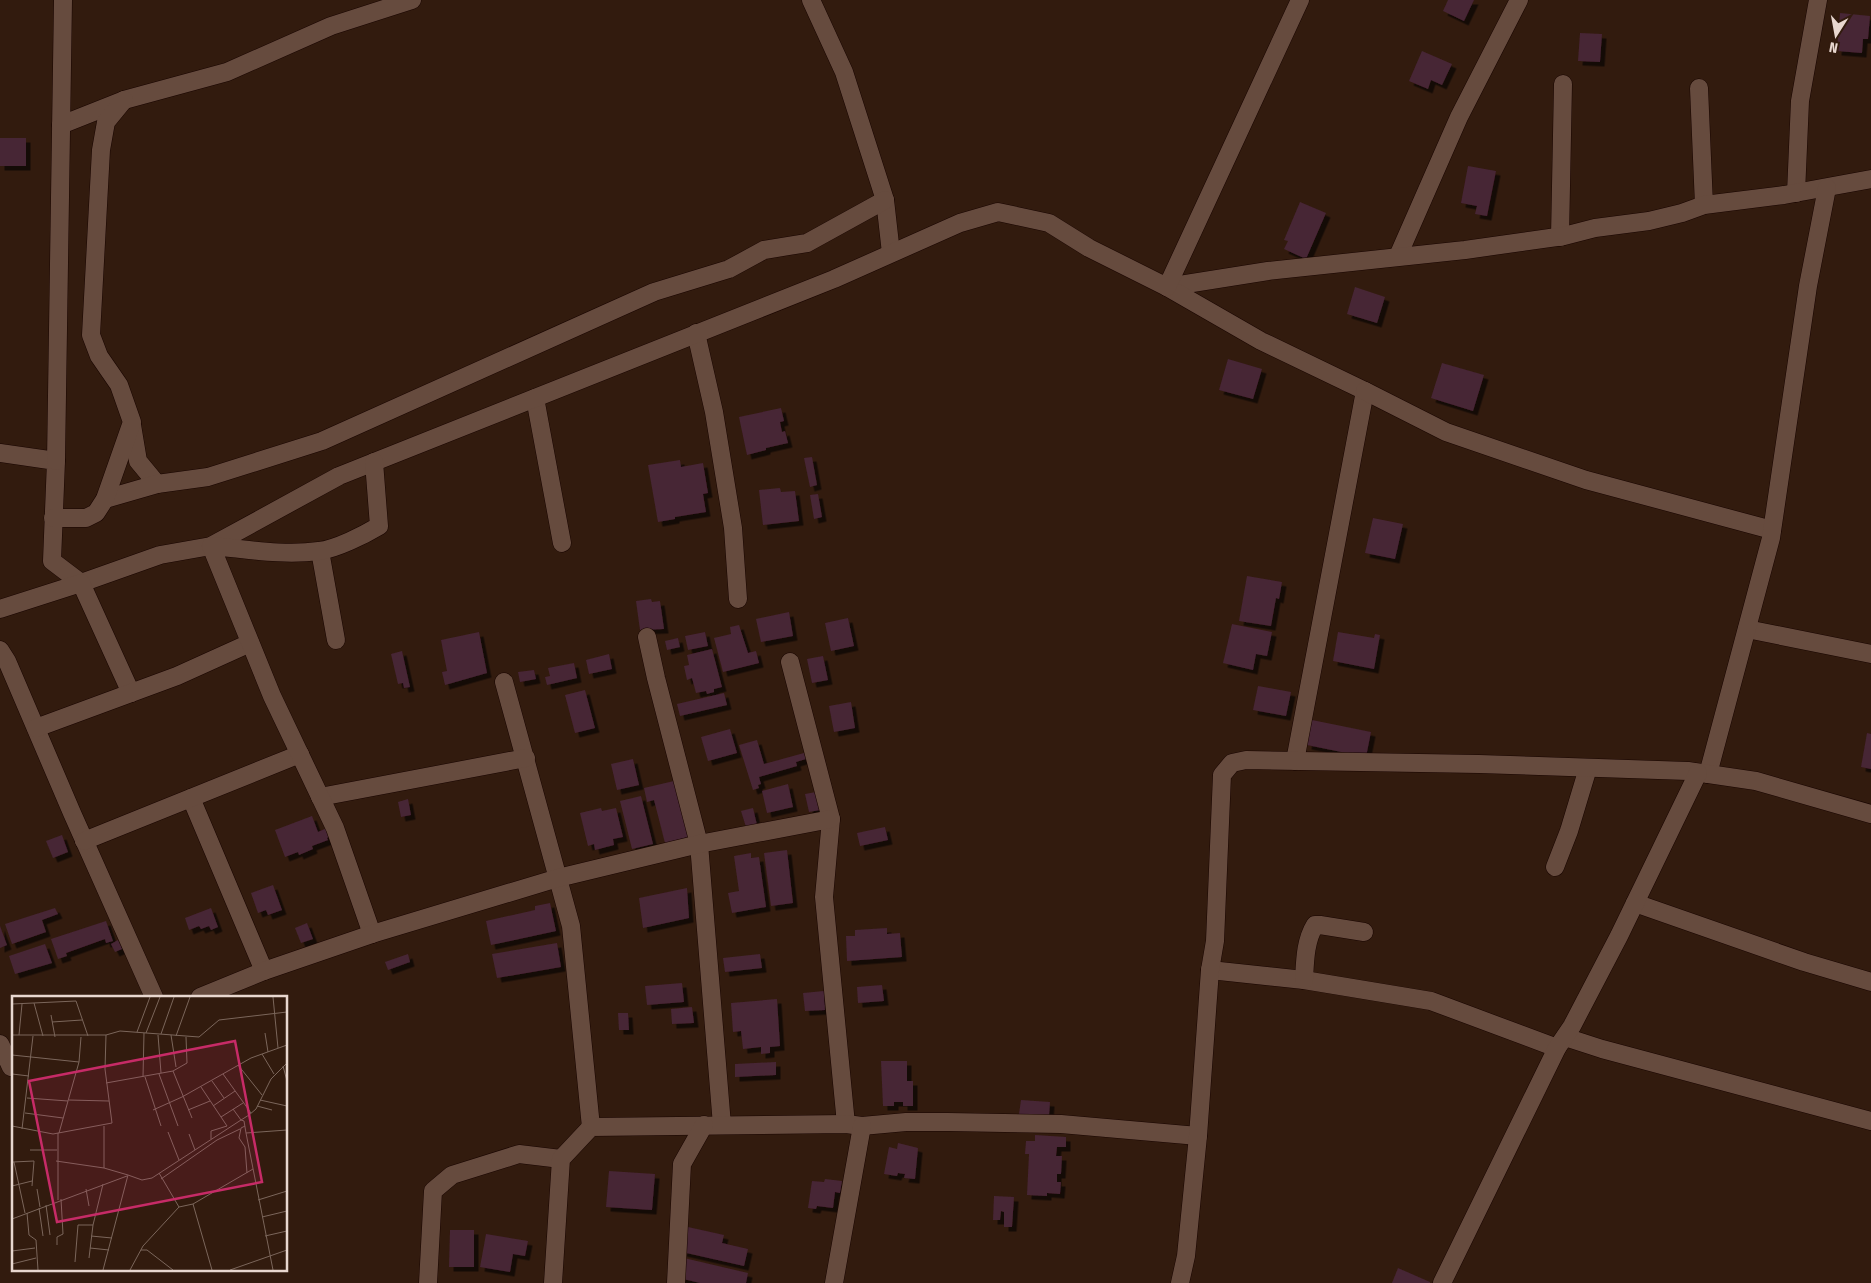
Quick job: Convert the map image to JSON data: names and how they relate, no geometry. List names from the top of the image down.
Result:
{
  "north": "bottom"
}
